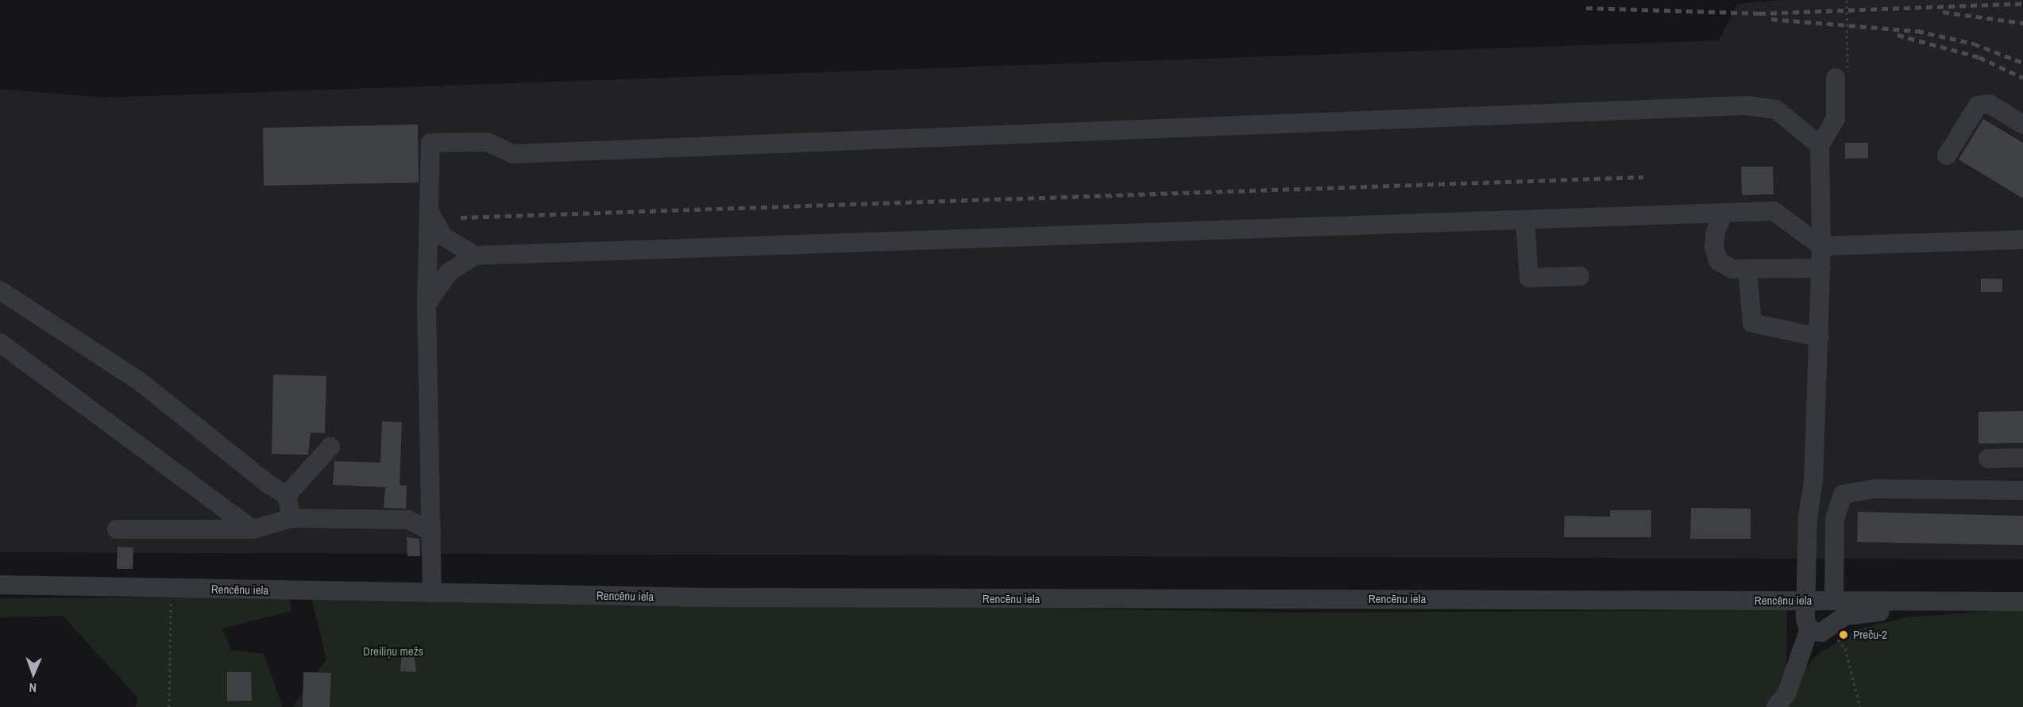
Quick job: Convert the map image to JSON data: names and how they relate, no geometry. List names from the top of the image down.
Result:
{
  "streets": {
    "street": ["Rencēnu iela"]
  },
  "parks": ["Dreiliņu mežs"],
  "places": ["Preču-2"],
  "north": "bottom"
}
